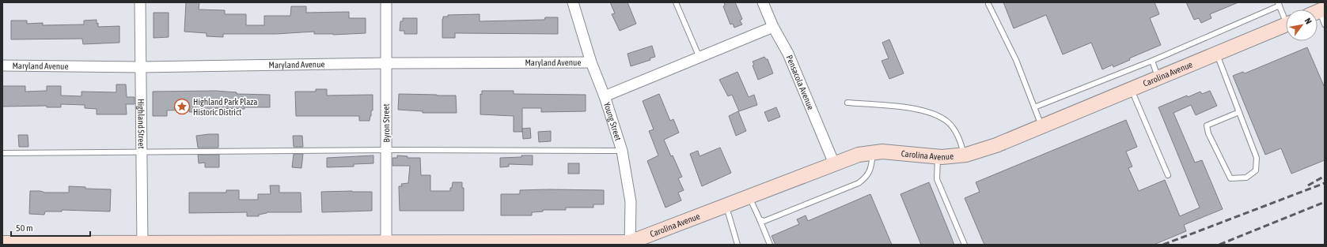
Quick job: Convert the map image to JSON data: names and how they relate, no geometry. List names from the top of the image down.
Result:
{
  "streets": {
    "street": [
      "Maryland Avenue",
      "Carolina Avenue",
      "Pensacola Avenue",
      "Young Street",
      "Highland Street",
      "Byron Street"
    ]
  },
  "crossings": [
    ["Maryland Avenue", "Young Street"],
    ["Maryland Avenue", "Highland Street"],
    ["Maryland Avenue", "Byron Street"],
    ["Carolina Avenue", "Pensacola Avenue"],
    ["Carolina Avenue", "Young Street"],
    ["Carolina Avenue", "Highland Street"],
    ["Carolina Avenue", "Byron Street"]
  ],
  "places": {
    "place": ["Highland Park Plaza Historic District"]
  },
  "scale_bar": "50 m",
  "north": "top right"
}
